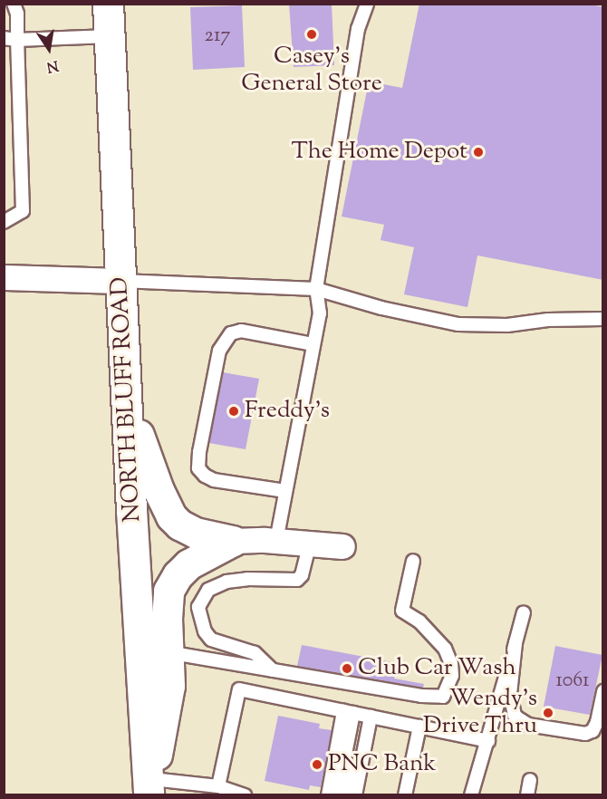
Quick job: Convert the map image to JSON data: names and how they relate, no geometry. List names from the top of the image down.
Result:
{
  "streets": {
    "main road": ["NORTH BLUFF ROAD"]
  },
  "places": [
    "Casey's General Store",
    "The Home Depot",
    "Freddy's",
    "Club Car Wash",
    "Wendy's Drive Thru",
    "PNC Bank"
  ],
  "house_numbers": ["217", "1061"],
  "north": "bottom"
}
